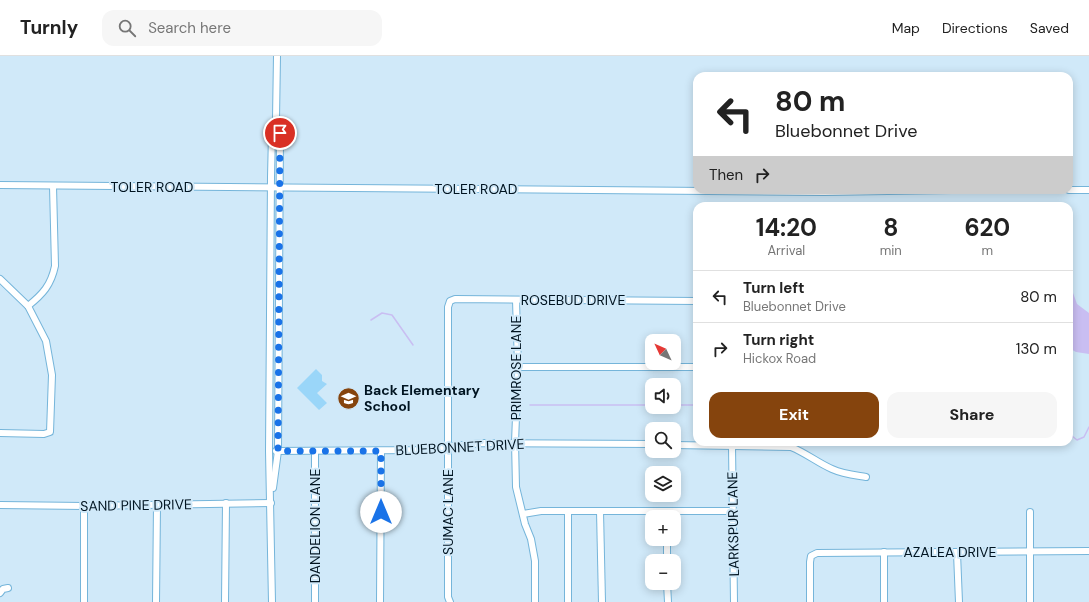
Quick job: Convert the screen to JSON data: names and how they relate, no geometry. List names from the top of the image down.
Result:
{
  "streets": {
    "street": [
      "TOLER ROAD",
      "ROSEBUD DRIVE",
      "PRIMROSE LANE",
      "BLUEBONNET DRIVE",
      "SAND PINE DRIVE",
      "SUMAC LANE",
      "LARKSPUR LANE",
      "DANDELION LANE",
      "AZALEA DRIVE"
    ]
  },
  "crossings": [
    ["ROSEBUD DRIVE", "PRIMROSE LANE"],
    ["ROSEBUD DRIVE", "SUMAC LANE"],
    ["PRIMROSE LANE", "BLUEBONNET DRIVE"],
    ["BLUEBONNET DRIVE", "SUMAC LANE"],
    ["BLUEBONNET DRIVE", "DANDELION LANE"]
  ],
  "places": {
    "school or university": ["Back Elementary School"]
  },
  "north": "top left",
  "page": {
    "header": "Turnly",
    "search": "Search here",
    "nav": ["Map", "Directions", "Saved"],
    "turn": ["80 m", "Bluebonnet Drive"],
    "then": "Then",
    "eta": [
      "14:20",
      "Arrival",
      "8",
      "min",
      "620",
      "m"
    ],
    "list": [
      {
        "name": "Turn left",
        "note": "Bluebonnet Drive",
        "value": "80 m"
      },
      {
        "name": "Turn right",
        "note": "Hickox Road",
        "value": "130 m"
      }
    ],
    "map_buttons": ["+", "−"],
    "buttons": ["Exit", "Share"]
  }
}
